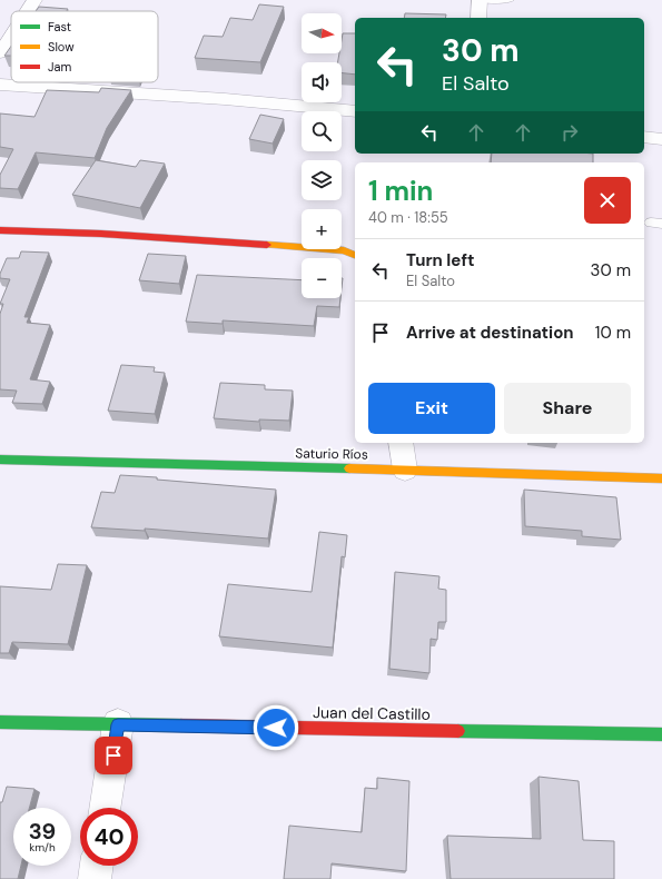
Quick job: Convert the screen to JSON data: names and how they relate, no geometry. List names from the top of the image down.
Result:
{
  "streets": {
    "street": ["Saturio Ríos", "Juan del Castillo"]
  },
  "legend": ["Fast", "Slow", "Jam"],
  "north": "right",
  "page": {
    "map_buttons": ["+", "−"],
    "turn": ["30 m", "El Salto"],
    "heading": ["1 min", "40 m · 18:55"],
    "list": [
      {
        "name": "Turn left",
        "note": "El Salto",
        "value": "30 m"
      },
      {
        "name": "Arrive at destination",
        "value": "10 m"
      }
    ],
    "buttons": ["Exit", "Share"],
    "speed": "39 km/h",
    "limit": "40"
  }
}
